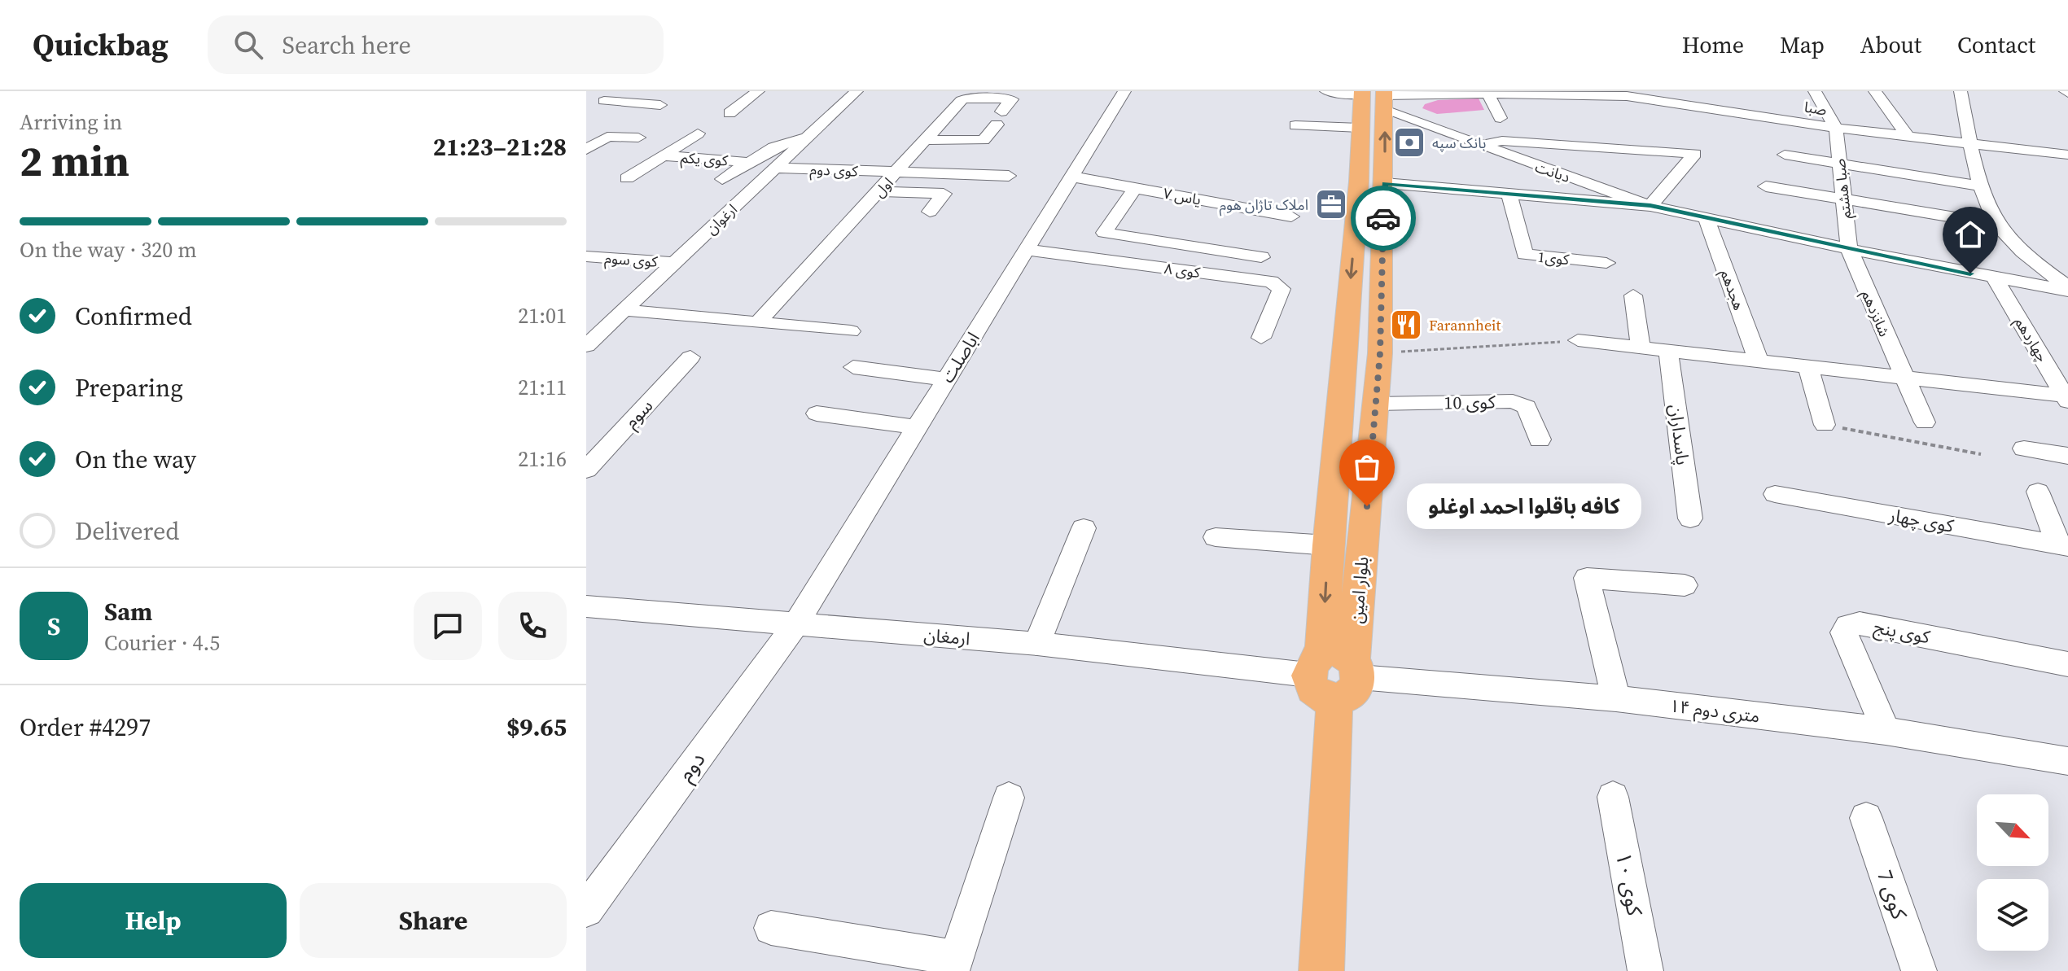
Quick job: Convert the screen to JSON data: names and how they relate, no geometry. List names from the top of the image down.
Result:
{
  "streets": {
    "main road": ["بلوار امین"],
    "street": [
      "صبا",
      "کوی یکم",
      "کوی دوم",
      "دیانت",
      "اول",
      "صبا هشتم",
      "یاس ۷",
      "ارغوان",
      "کوی1",
      "کوی سوم",
      "کوی ۸",
      "هجدهم",
      "شانزدهم",
      "چهاردهم",
      "اباصلت",
      "کوی 10",
      "سوم",
      "پاسداران",
      "کوی چهار",
      "کوی پنج",
      "ارمغان",
      "۱۴ متری دوم",
      "دوم",
      "کوی ۱۰",
      "کوی 7"
    ]
  },
  "crossings": [
    ["صبا", "دیانت"],
    ["صبا", "صبا هشتم"],
    ["صبا", "بلوار امین"],
    ["کوی دوم", "اول"],
    ["کوی دوم", "ارغوان"],
    ["دیانت", "صبا هشتم"],
    ["دیانت", "هجدهم"],
    ["دیانت", "شانزدهم"],
    ["دیانت", "چهاردهم"],
    ["دیانت", "بلوار امین"],
    ["صبا هشتم", "شانزدهم"],
    ["یاس ۷", "اباصلت"],
    ["ارغوان", "کوی سوم"],
    ["کوی ۸", "اباصلت"],
    ["اباصلت", "ارمغان"],
    ["اباصلت", "دوم"],
    ["کوی 10", "بلوار امین"],
    ["بلوار امین", "ارمغان"],
    ["بلوار امین", "۱۴ متری دوم"],
    ["کوی پنج", "۱۴ متری دوم"],
    ["ارمغان", "۱۴ متری دوم"],
    ["ارمغان", "دوم"]
  ],
  "places": {
    "bank": ["بانک سپه"],
    "office": ["املاک تاژان هوم"],
    "restaurant": ["Farannheit"],
    "other": ["کافه باقلوا احمد اوغلو"]
  },
  "north": "bottom right",
  "page": {
    "header": "Quickbag",
    "search": "Search here",
    "nav": [
      "Home",
      "Map",
      "About",
      "Contact"
    ],
    "heading": ["2 min", "Arriving in", "21:23–21:28"],
    "panel": [
      "Sam",
      "Courier · 4.5",
      "Order #4297",
      "$9.65"
    ],
    "bar": "On the way · 320 m",
    "list": [
      ["Confirmed", "21:01"],
      ["Preparing", "21:11"],
      ["On the way", "21:16"],
      "Delivered"
    ],
    "bubble": "کافه باقلوا احمد اوغلو",
    "round": "S",
    "buttons": ["Help", "Share"]
  }
}
